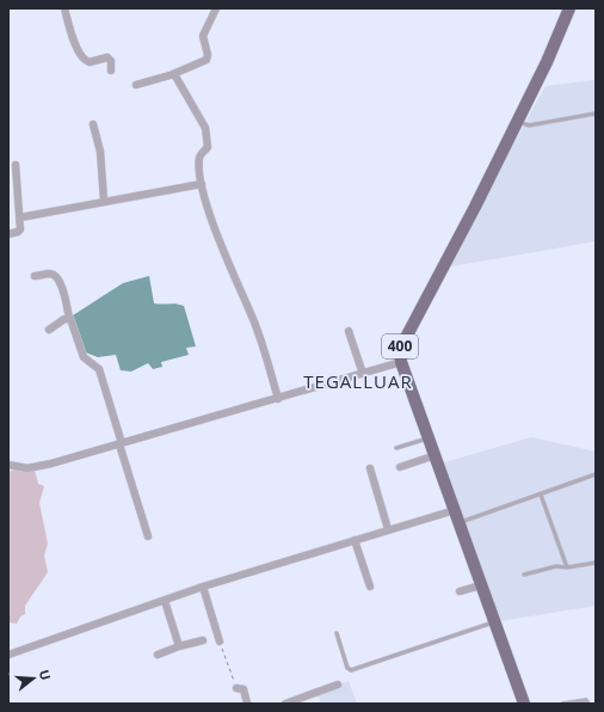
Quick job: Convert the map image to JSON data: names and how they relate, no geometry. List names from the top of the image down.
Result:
{
  "streets": {
    "main road": ["400"]
  },
  "districts": ["TEGALLUAR"],
  "north": "right"
}
